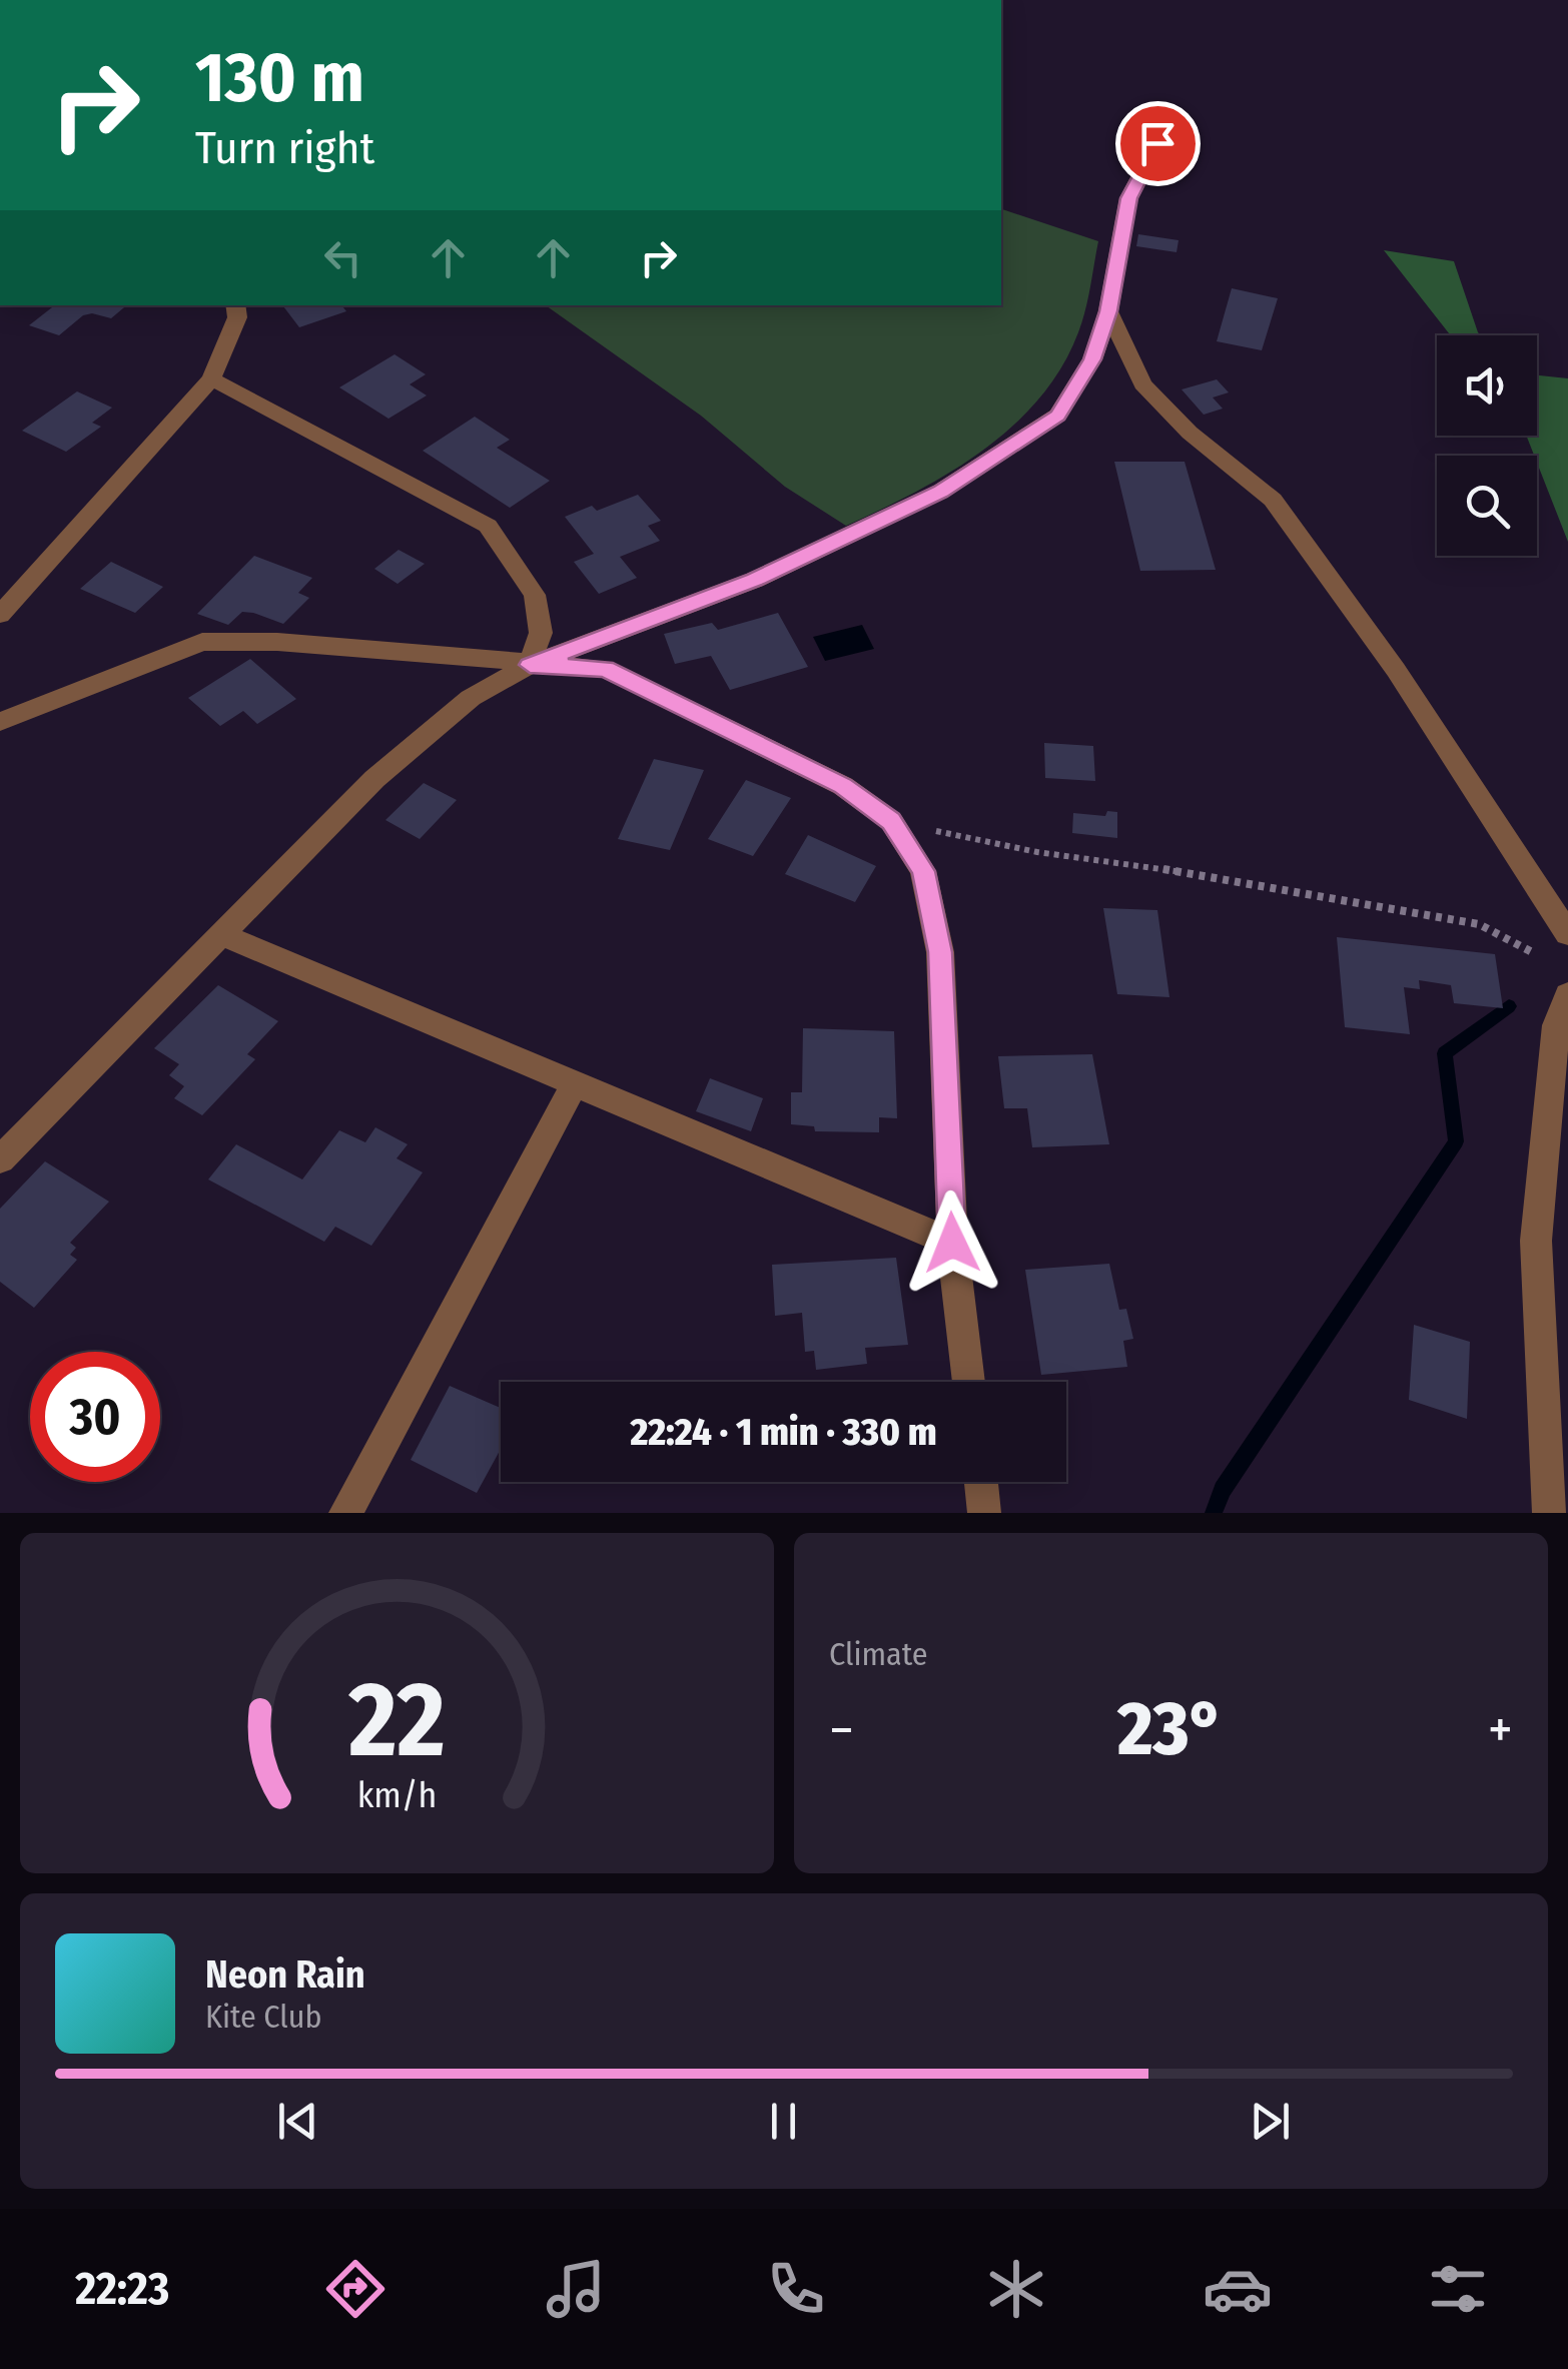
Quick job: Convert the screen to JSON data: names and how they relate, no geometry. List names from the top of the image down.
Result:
{
  "page": {
    "turn": ["130 m", "Turn right"],
    "limit": "30",
    "trip": "22:24 · 1 min · 330 m",
    "tile": "Climate",
    "heat": ["−", "23°", "+"],
    "song": ["Neon Rain", "Kite Club"],
    "tabs": "22:23",
    "gauge": ["22", "km/h"]
  }
}
